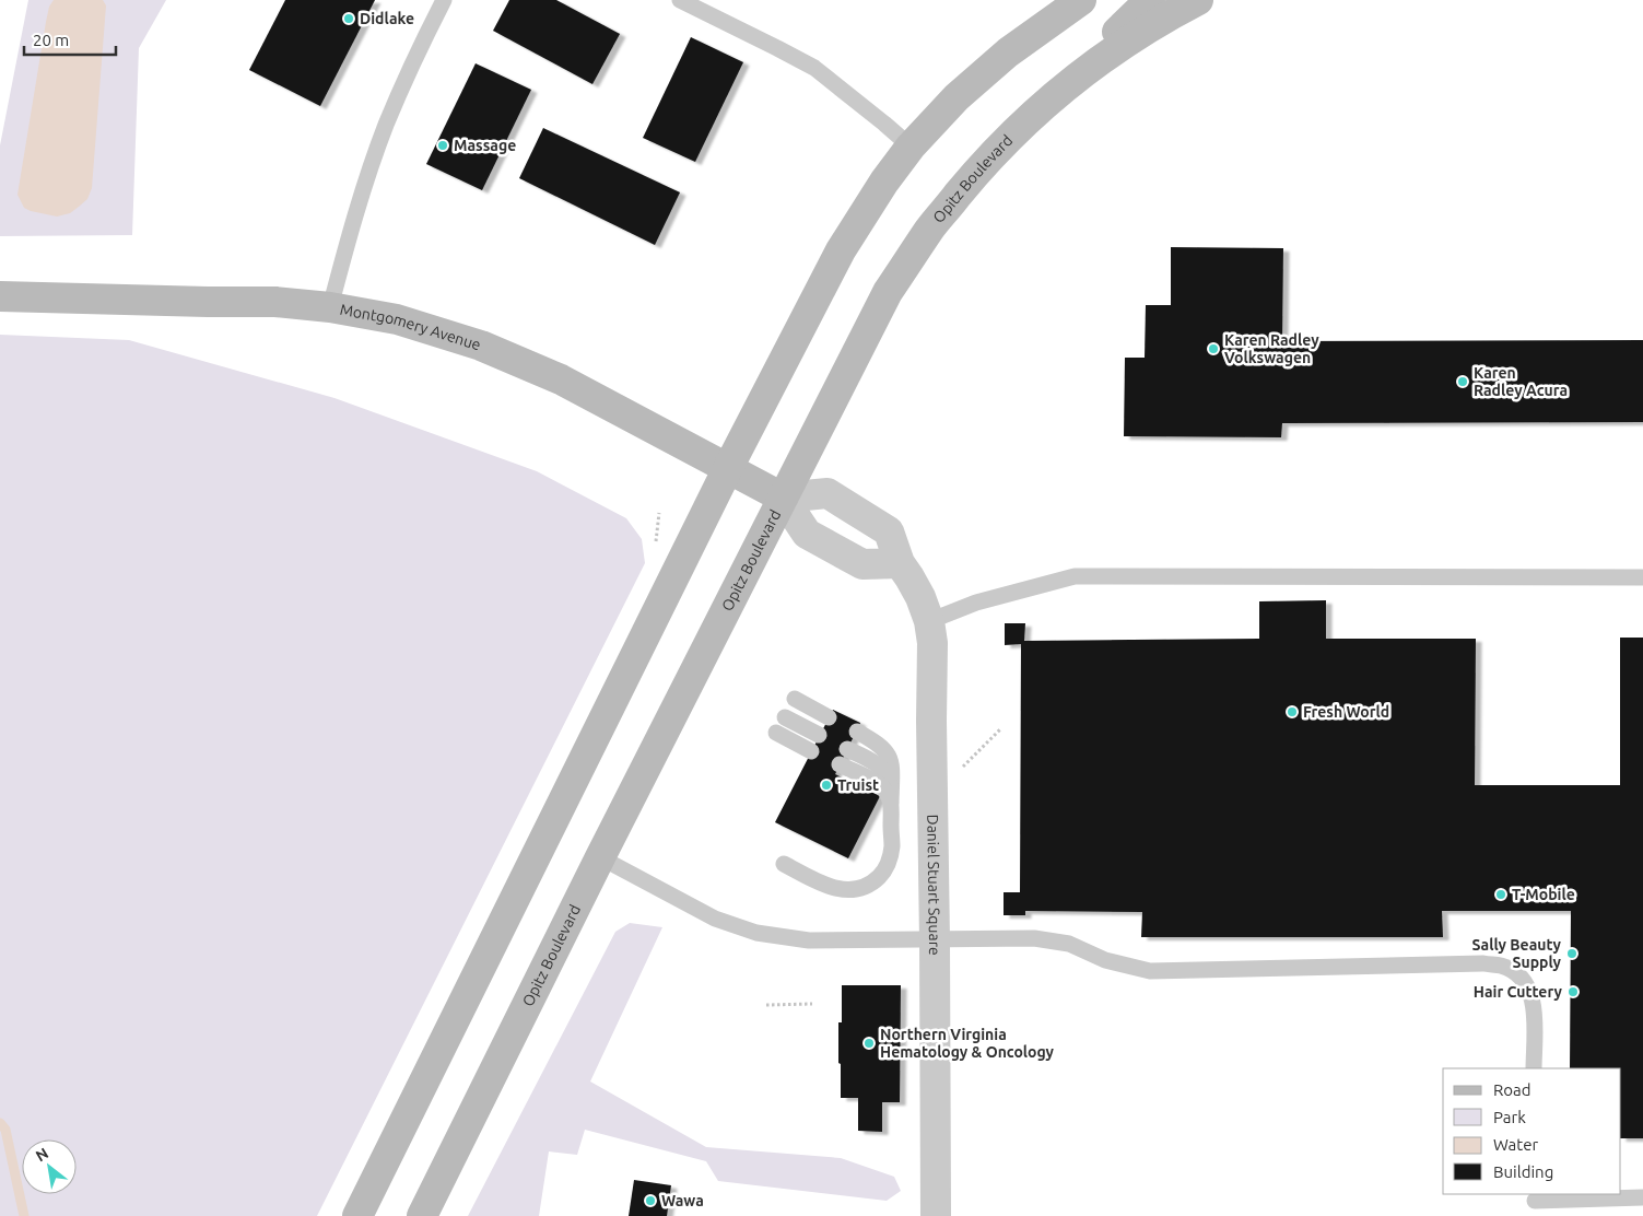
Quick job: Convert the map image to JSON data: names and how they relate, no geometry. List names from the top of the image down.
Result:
{
  "streets": {
    "main road": ["Opitz Boulevard", "Montgomery Avenue"],
    "street": ["Daniel Stuart Square"]
  },
  "crossings": [
    ["Opitz Boulevard", "Montgomery Avenue"],
    ["Opitz Boulevard", "Daniel Stuart Square"],
    ["Montgomery Avenue", "Daniel Stuart Square"]
  ],
  "places": [
    "Didlake",
    "Massage",
    "Karen Radley Volkswagen",
    "Karen Radley Acura",
    "Fresh World",
    "Truist",
    "T-Mobile",
    "Sally Beauty Supply",
    "Hair Cuttery",
    "Northern Virginia Hematology & Oncology",
    "Wawa"
  ],
  "legend": [
    "Road",
    "Park",
    "Water",
    "Building"
  ],
  "scale_bar": "20 m",
  "north": "top left"
}
